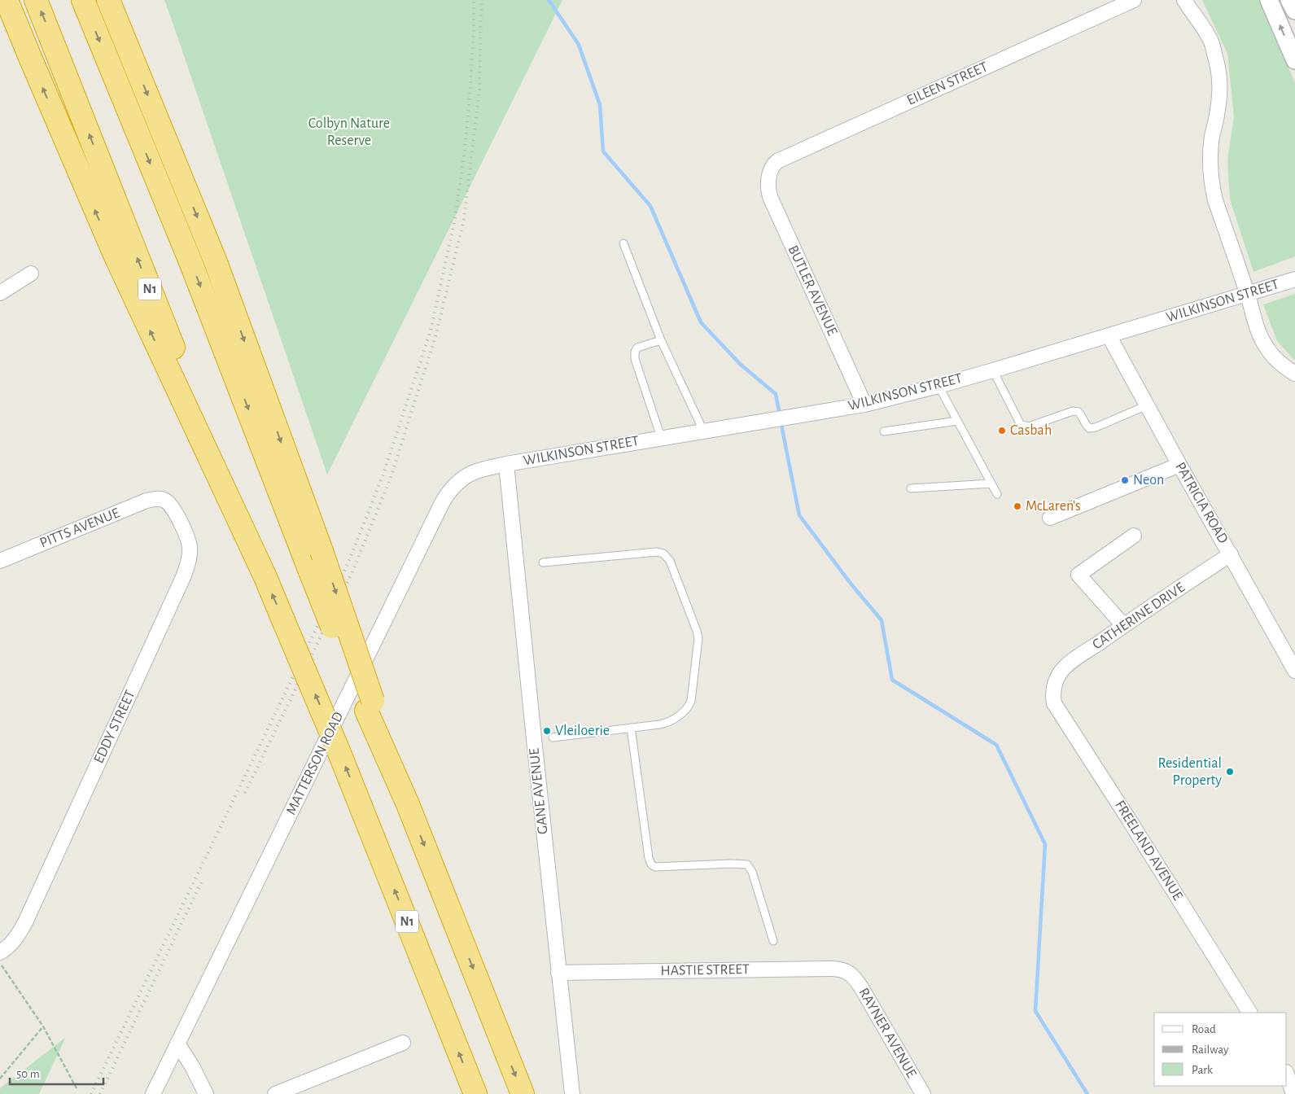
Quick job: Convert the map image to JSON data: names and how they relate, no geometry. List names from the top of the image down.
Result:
{
  "streets": {
    "highway": ["N1"],
    "street": [
      "EILEEN STREET",
      "BUTLER AVENUE",
      "WILKINSON STREET",
      "PATRICIA ROAD",
      "PITTS AVENUE",
      "CATHERINE DRIVE",
      "EDDY STREET",
      "MATTERSON ROAD",
      "GANE AVENUE",
      "FREELAND AVENUE",
      "HASTIE STREET",
      "RAYNER AVENUE"
    ]
  },
  "crossings": [
    ["EILEEN STREET", "BUTLER AVENUE"],
    ["BUTLER AVENUE", "WILKINSON STREET"],
    ["WILKINSON STREET", "PATRICIA ROAD"],
    ["WILKINSON STREET", "MATTERSON ROAD"],
    ["WILKINSON STREET", "GANE AVENUE"],
    ["PATRICIA ROAD", "CATHERINE DRIVE"],
    ["PITTS AVENUE", "EDDY STREET"],
    ["CATHERINE DRIVE", "FREELAND AVENUE"],
    ["MATTERSON ROAD", "GANE AVENUE"],
    ["GANE AVENUE", "HASTIE STREET"],
    ["HASTIE STREET", "RAYNER AVENUE"]
  ],
  "parks": ["Colbyn Nature Reserve"],
  "places": [
    "Casbah",
    "Neon",
    "McLaren's",
    "Vleiloerie",
    "Residential Property"
  ],
  "legend": ["Road", "Railway", "Park"],
  "scale_bar": "50 m"
}
